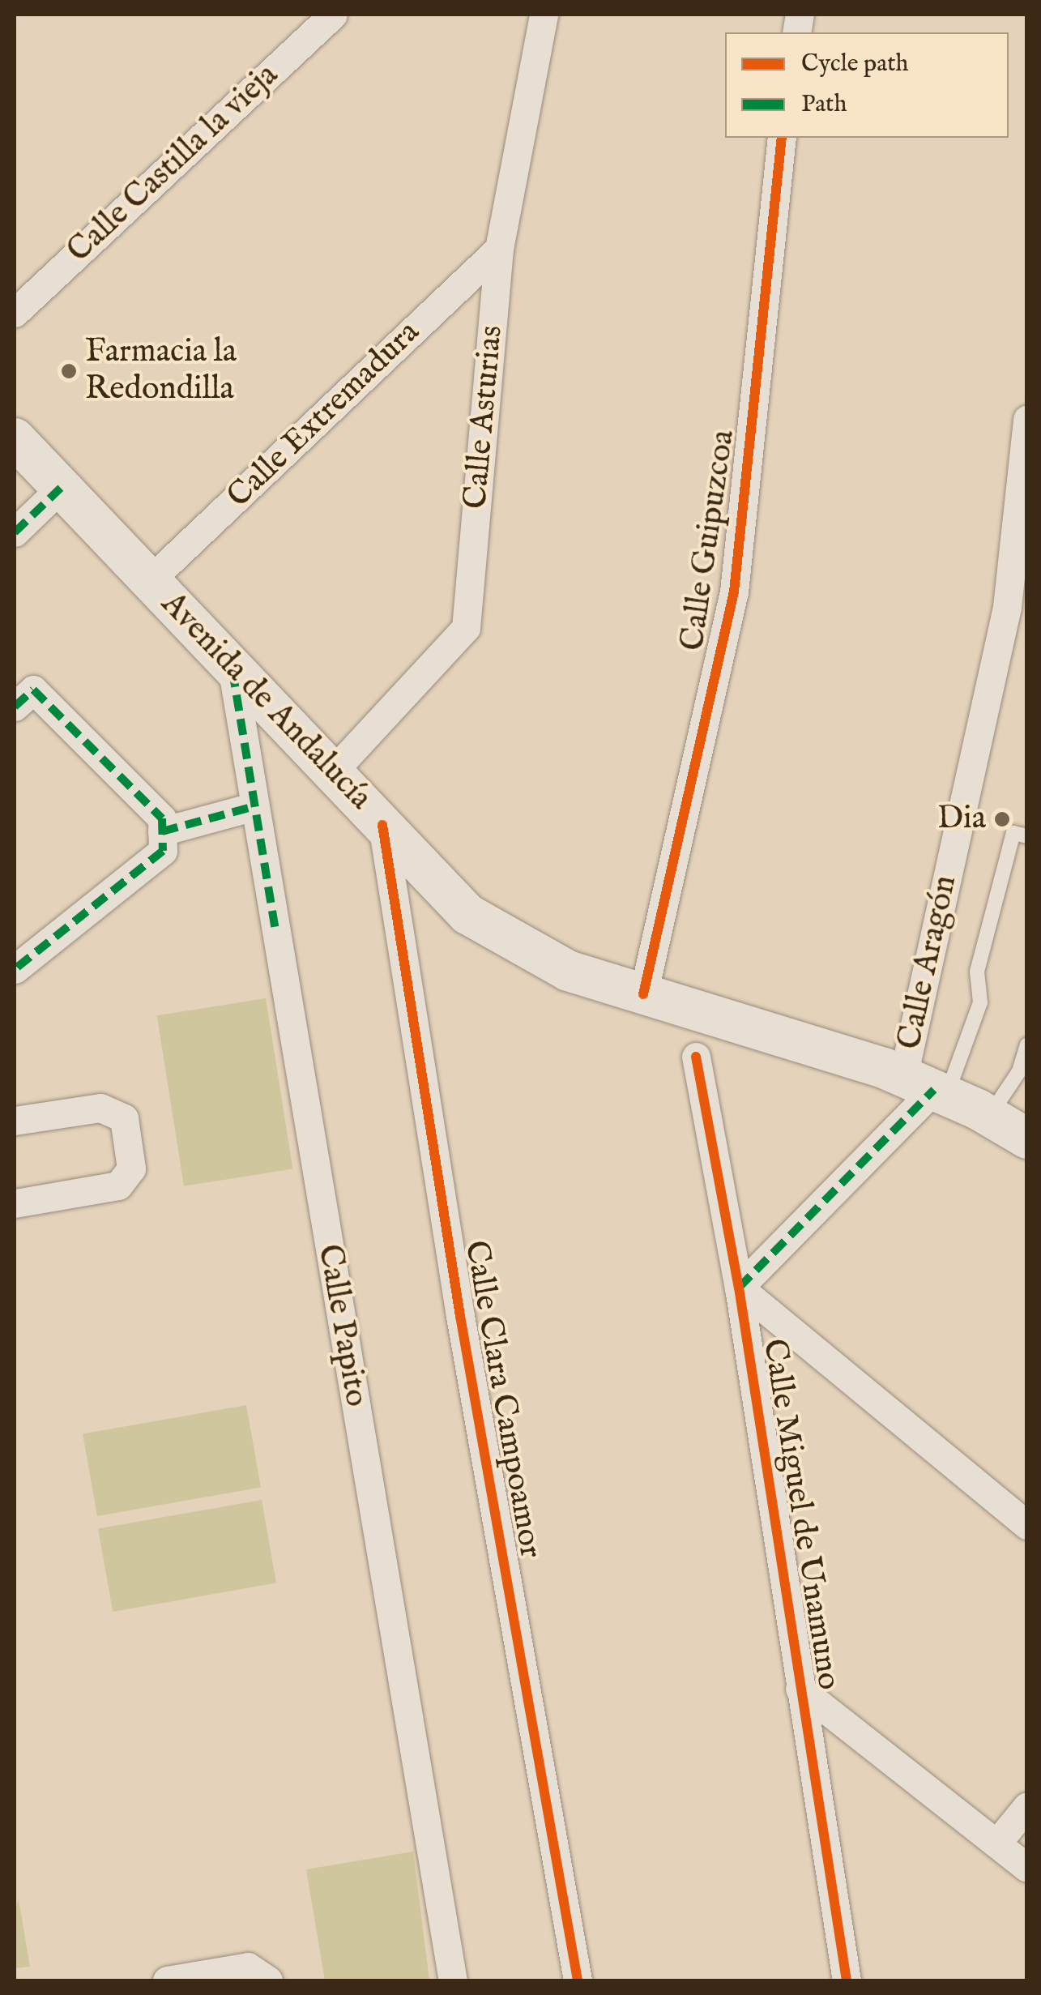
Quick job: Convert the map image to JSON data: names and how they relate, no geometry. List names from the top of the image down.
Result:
{
  "streets": {
    "main road": ["Avenida de Andalucía"],
    "street": [
      "Calle Castilla la vieja",
      "Calle Extremadura",
      "Calle Asturias",
      "Calle Guipuzcoa",
      "Calle Aragón",
      "Calle Papito",
      "Calle Clara Campoamor",
      "Calle Miguel de Unamuno"
    ]
  },
  "crossings": [
    ["Calle Extremadura", "Calle Asturias"],
    ["Calle Extremadura", "Avenida de Andalucía"],
    ["Calle Asturias", "Avenida de Andalucía"],
    ["Calle Guipuzcoa", "Avenida de Andalucía"],
    ["Avenida de Andalucía", "Calle Aragón"],
    ["Avenida de Andalucía", "Calle Papito"],
    ["Avenida de Andalucía", "Calle Clara Campoamor"]
  ],
  "places": ["Farmacia la Redondilla", "Dia"],
  "legend": ["Cycle path", "Path"]
}
